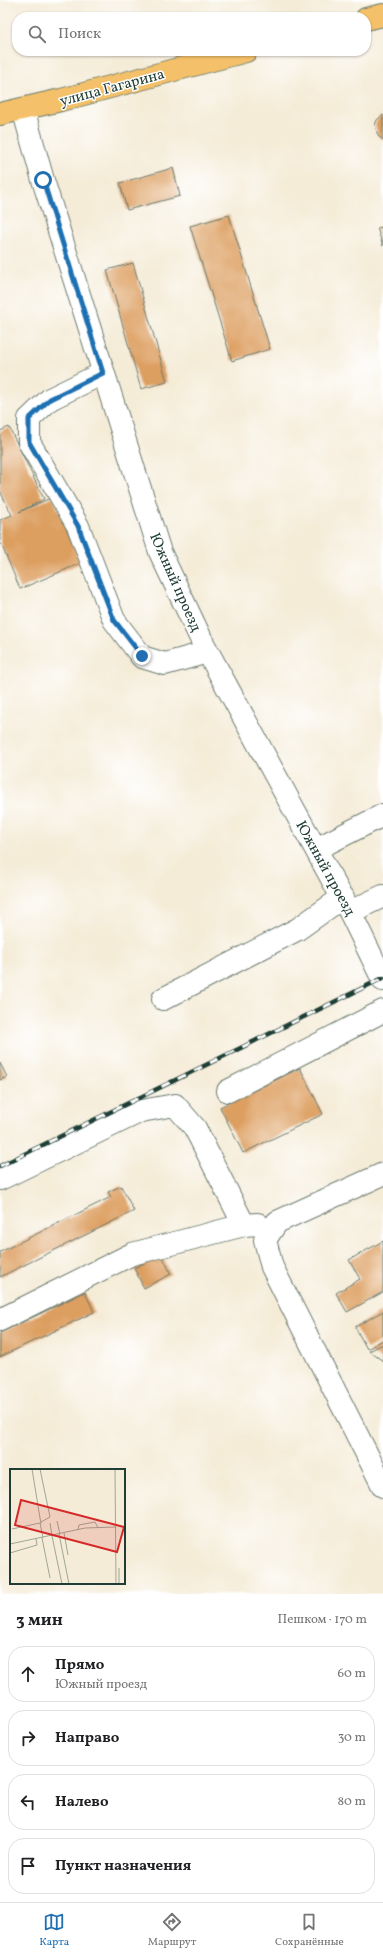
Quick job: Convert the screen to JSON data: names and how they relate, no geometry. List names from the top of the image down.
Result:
{
  "streets": {
    "main road": ["улица Гагарина"],
    "street": ["Южный проезд"]
  },
  "crossings": [
    ["улица Гагарина", "Южный проезд"]
  ],
  "page": {
    "search": "Поиск",
    "heading": ["3 мин", "Пешком · 170 m"],
    "list": [
      ["Прямо", "Южный проезд", "60 m"],
      ["Направо", "30 m"],
      ["Налево", "80 m"],
      "Пункт назначения"
    ],
    "nav": ["Карта", "Маршрут", "Сохранённые"]
  }
}
